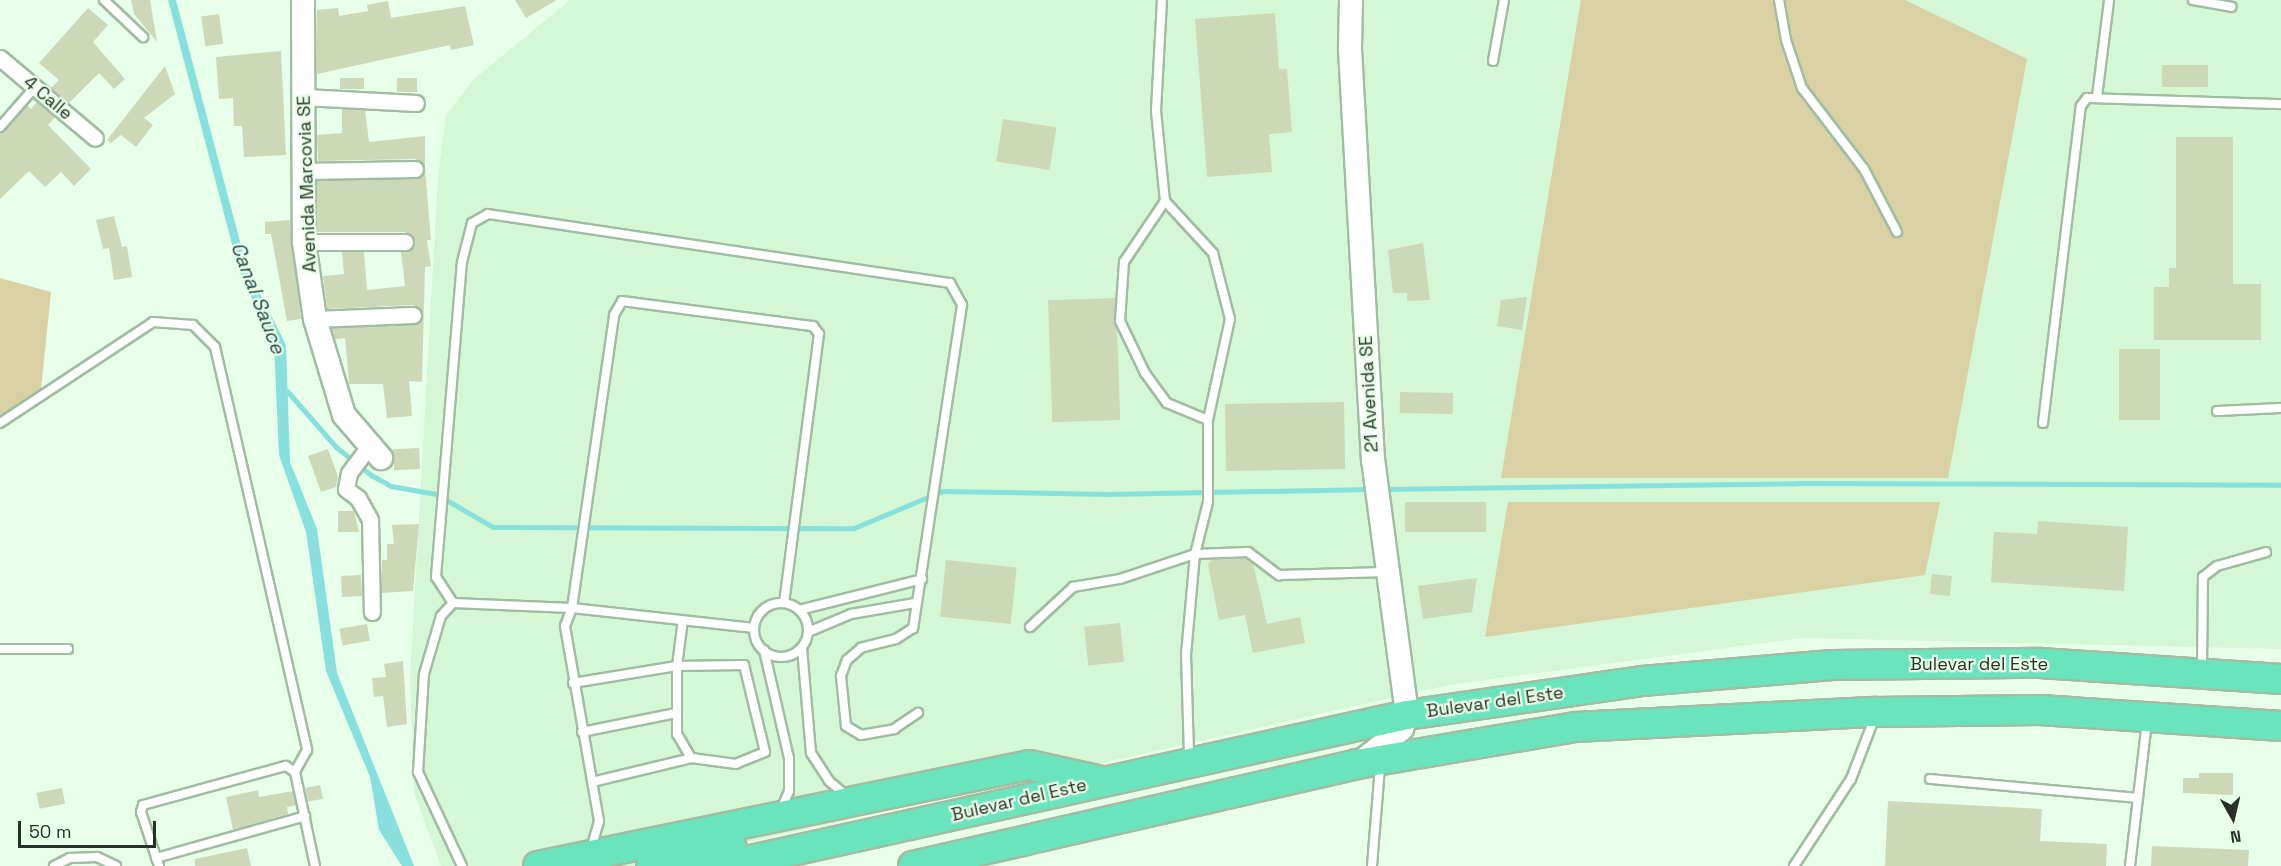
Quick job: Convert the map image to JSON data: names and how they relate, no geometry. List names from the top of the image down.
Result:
{
  "streets": {
    "highway": ["Bulevar del Este"],
    "street": ["4 Calle", "Avenida Marcovia SE", "21 Avenida SE"]
  },
  "crossings": [
    ["21 Avenida SE", "Bulevar del Este"]
  ],
  "water": ["Canal Sauce"],
  "scale_bar": "50 m",
  "north": "bottom"
}
